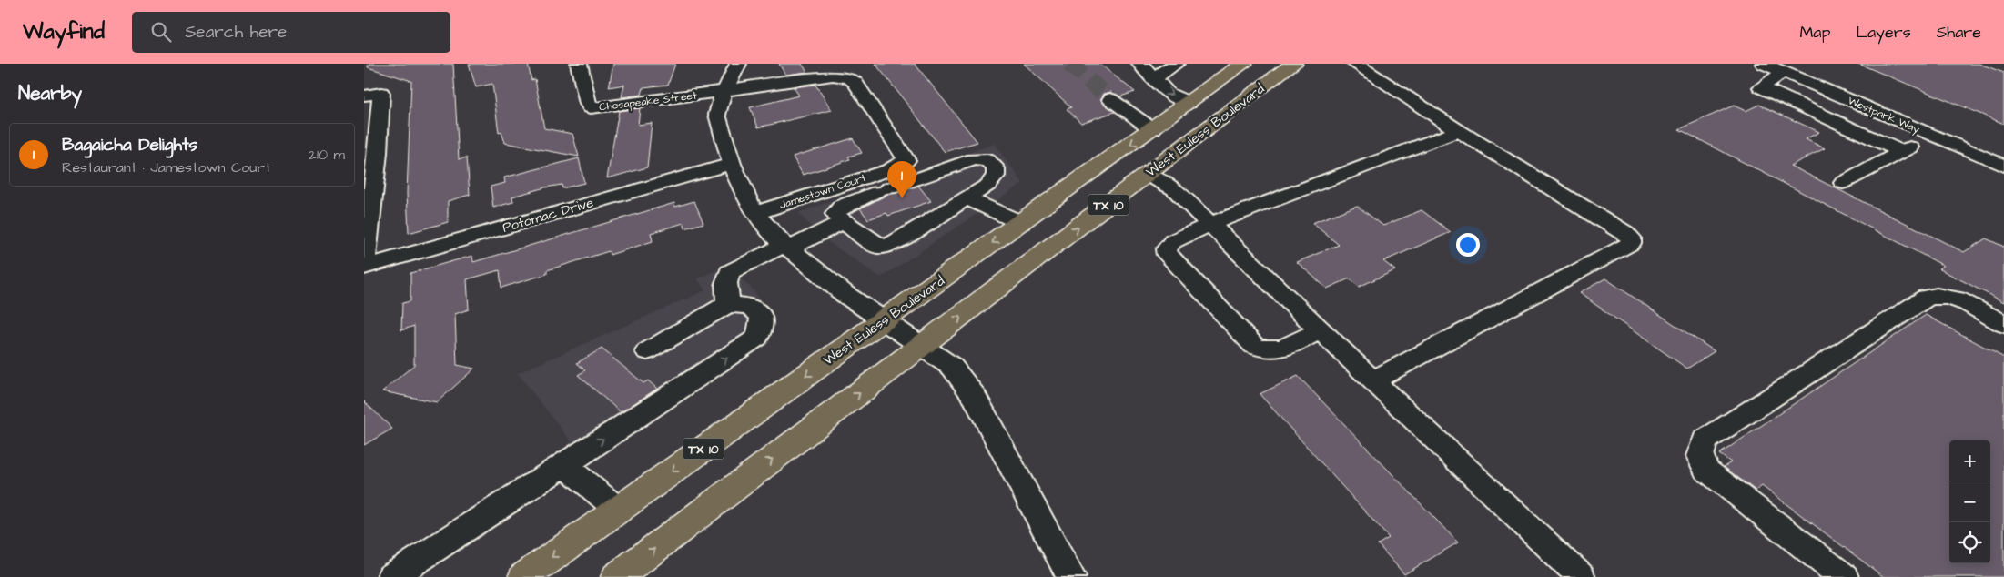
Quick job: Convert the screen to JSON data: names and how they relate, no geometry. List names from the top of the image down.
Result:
{
  "streets": {
    "main road": ["West Euless Boulevard", "TX 10"],
    "street": [
      "Chesapeake Street",
      "Westpark Way",
      "Jamestown Court",
      "Potomac Drive"
    ]
  },
  "crossings": [
    ["Chesapeake Street", "Jamestown Court"]
  ],
  "page": {
    "header": "Wayfind",
    "search": "Search here",
    "nav": ["Map", "Layers", "Share"],
    "heading": "Nearby",
    "list": [
      {
        "mark": "1",
        "name": "Bagaicha Delights",
        "note": "Restaurant · Jamestown Court",
        "value": "210 m"
      }
    ],
    "pins": "1",
    "map_buttons": ["+", "−"]
  }
}
